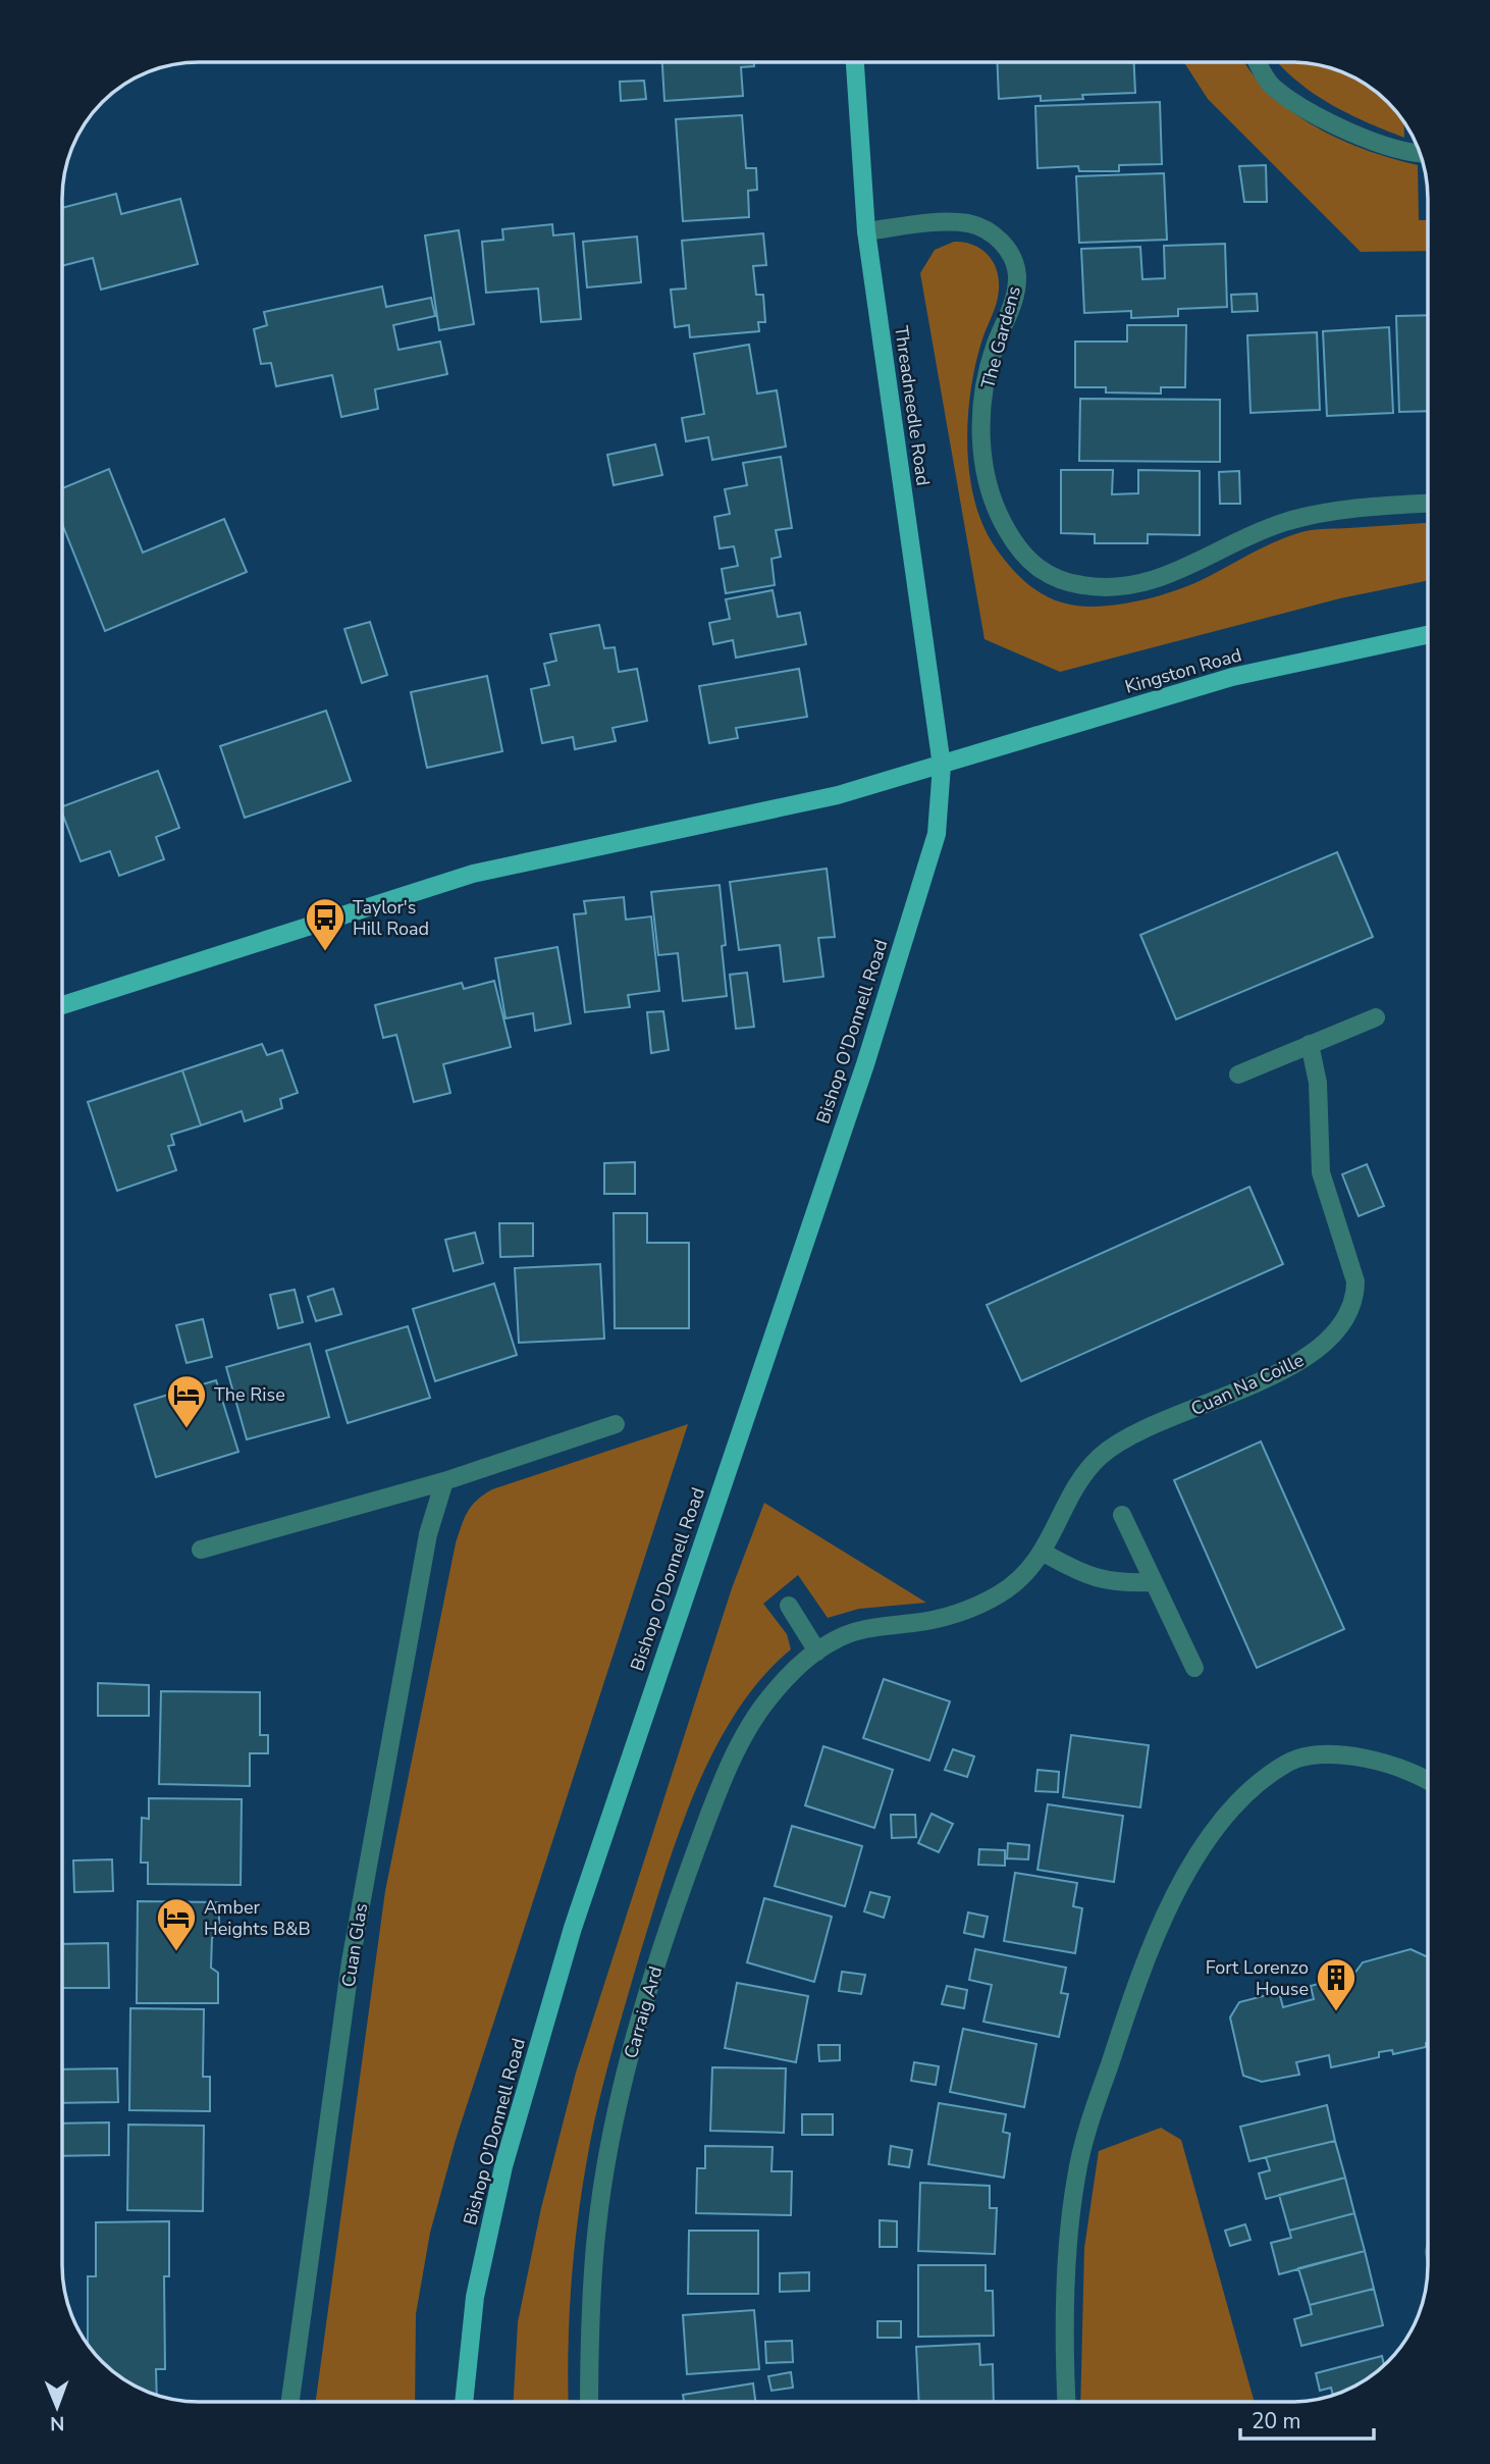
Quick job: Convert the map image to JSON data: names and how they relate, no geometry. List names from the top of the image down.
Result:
{
  "streets": {
    "main road": ["Threadneedle Road", "Kingston Road", "Bishop O'Donnell Road"],
    "street": [
      "The Gardens",
      "Cuan Na Coille",
      "Cuan Glas",
      "Carraig Ard"
    ]
  },
  "crossings": [
    ["The Gardens", "Threadneedle Road"],
    ["Threadneedle Road", "Kingston Road"],
    ["Threadneedle Road", "Bishop O'Donnell Road"],
    ["Kingston Road", "Bishop O'Donnell Road"],
    ["Cuan Na Coille", "Carraig Ard"]
  ],
  "places": {
    "bus stop": ["Taylor's Hill Road"],
    "hotel": ["The Rise", "Amber Heights B&B"],
    "building": ["Fort Lorenzo House"]
  },
  "scale_bar": "20 m",
  "north": "bottom"
}
